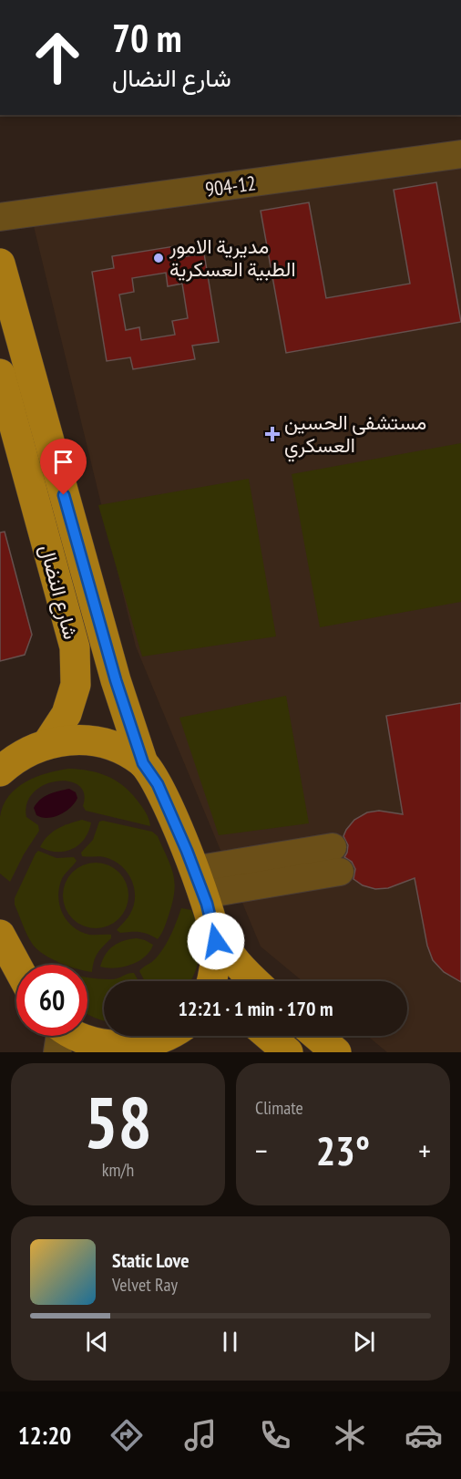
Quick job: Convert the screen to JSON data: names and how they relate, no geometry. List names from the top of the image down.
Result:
{
  "streets": {
    "main road": ["شارع النضال"],
    "street": ["904-12"]
  },
  "places": {
    "other": ["مديرية الامور الطبية العسكرية"],
    "health": ["مستشفى الحسين العسكري"]
  },
  "page": {
    "turn": ["70 m", "شارع النضال"],
    "limit": "60",
    "trip": "12:21 · 1 min · 170 m",
    "tile": [
      ["58", "km/h"],
      "Climate"
    ],
    "heat": ["−", "23°", "+"],
    "song": ["Static Love", "Velvet Ray"],
    "tabs": "12:20"
  }
}
